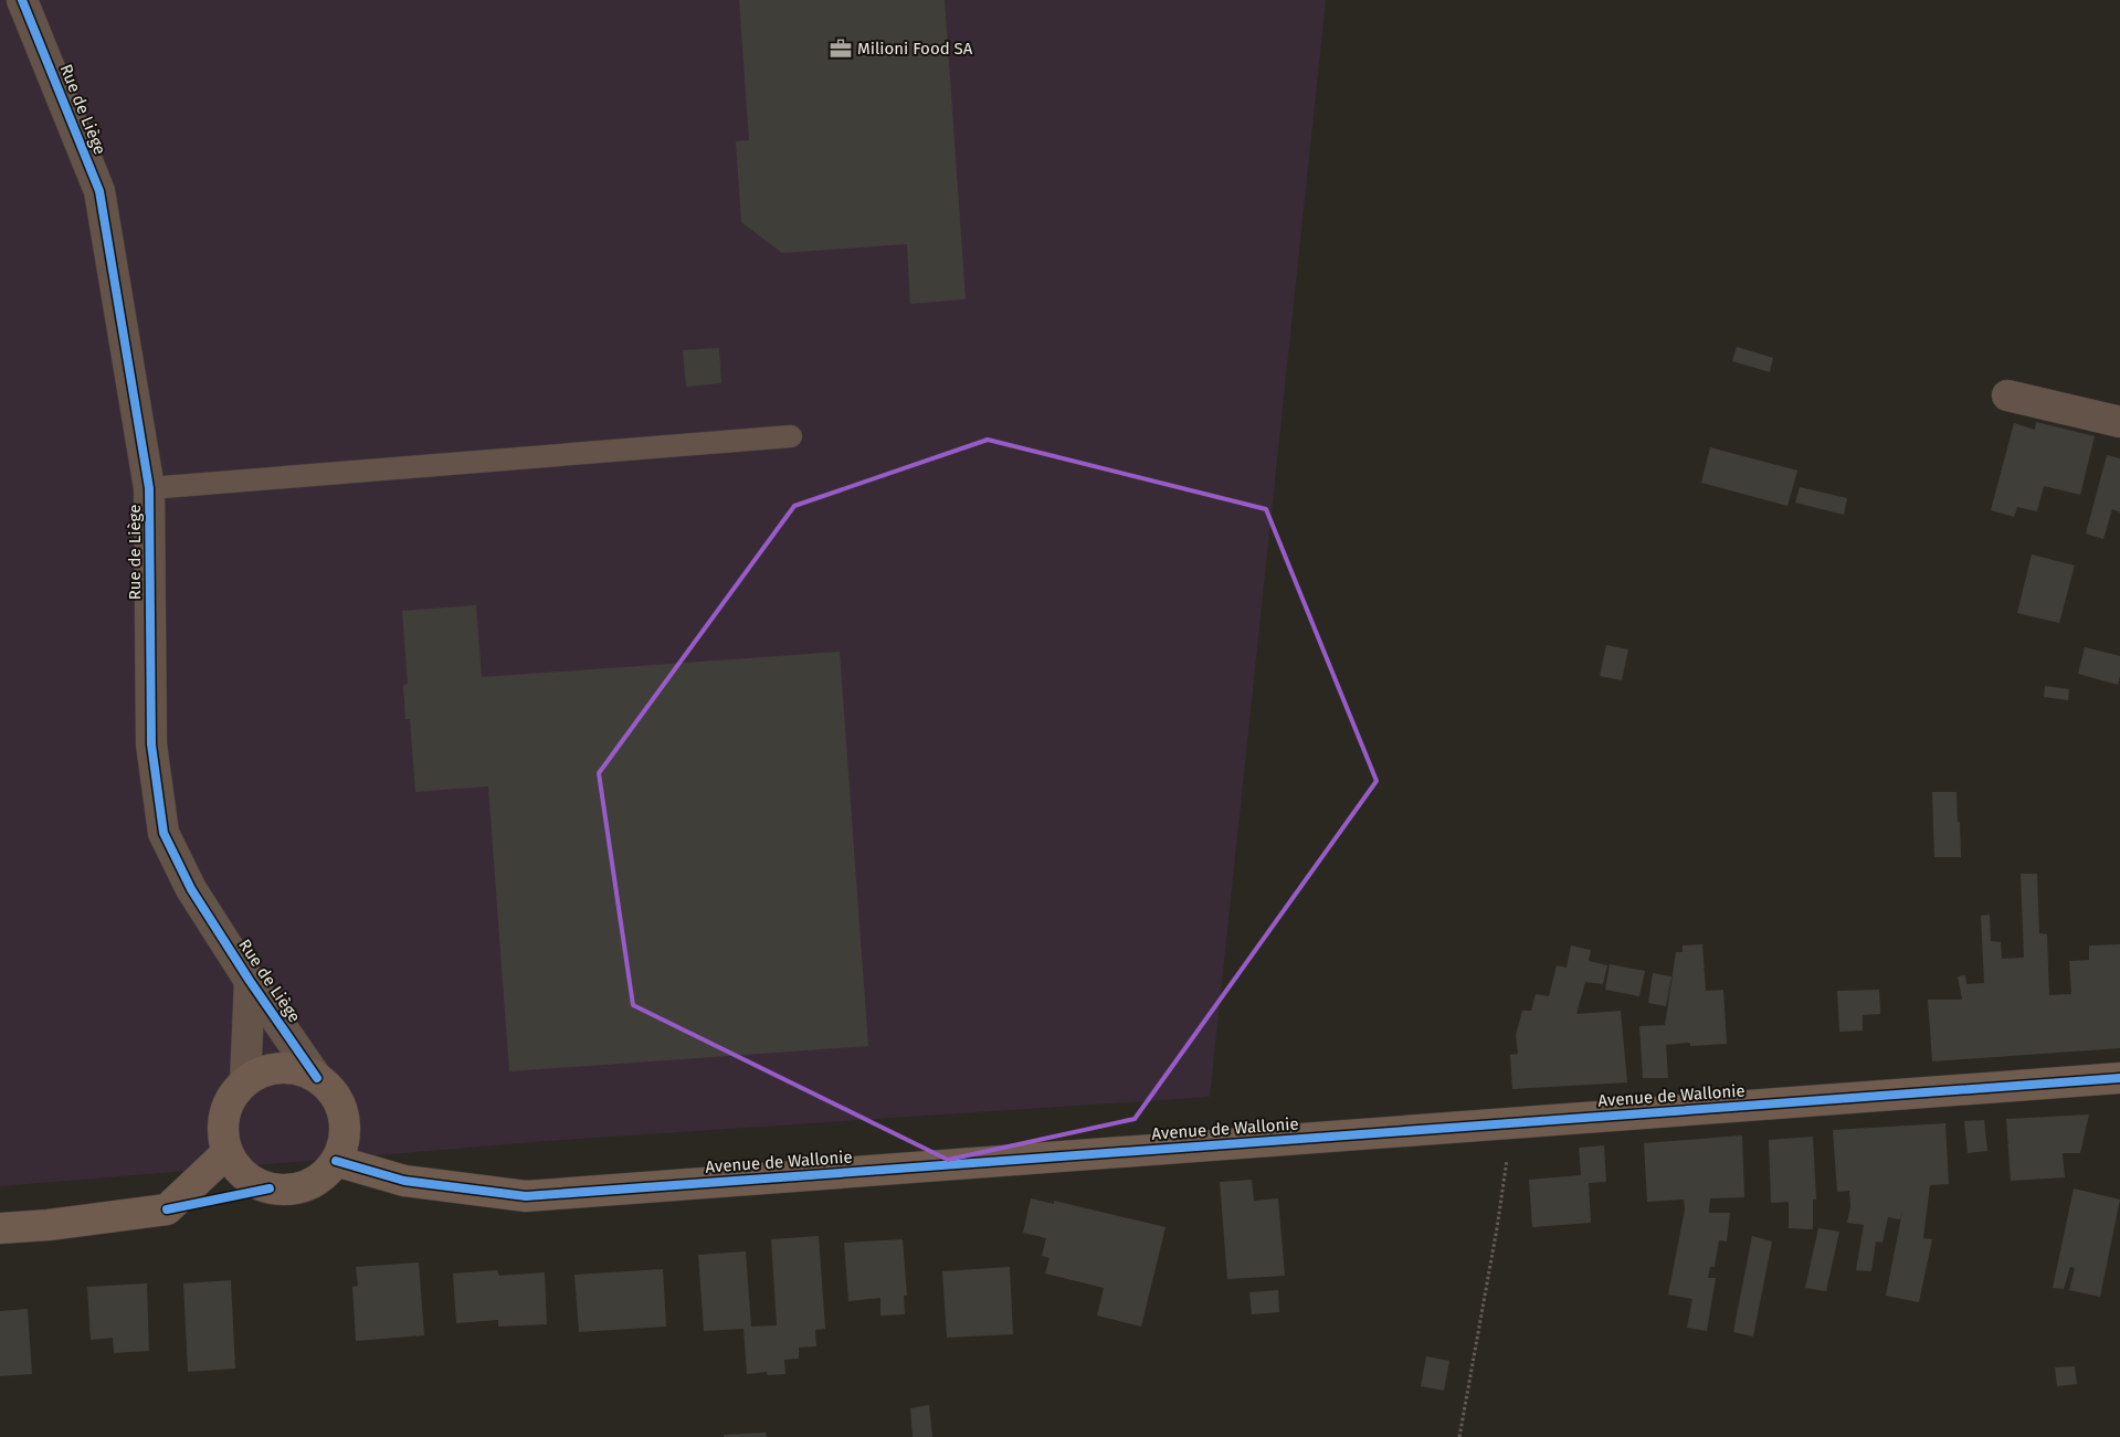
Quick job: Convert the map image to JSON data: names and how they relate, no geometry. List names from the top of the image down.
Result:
{
  "streets": {
    "street": ["Rue de Liège", "Avenue de Wallonie"]
  },
  "crossings": [
    ["Rue de Liège", "Avenue de Wallonie"]
  ],
  "places": {
    "office": ["Milioni Food SA"]
  }
}
